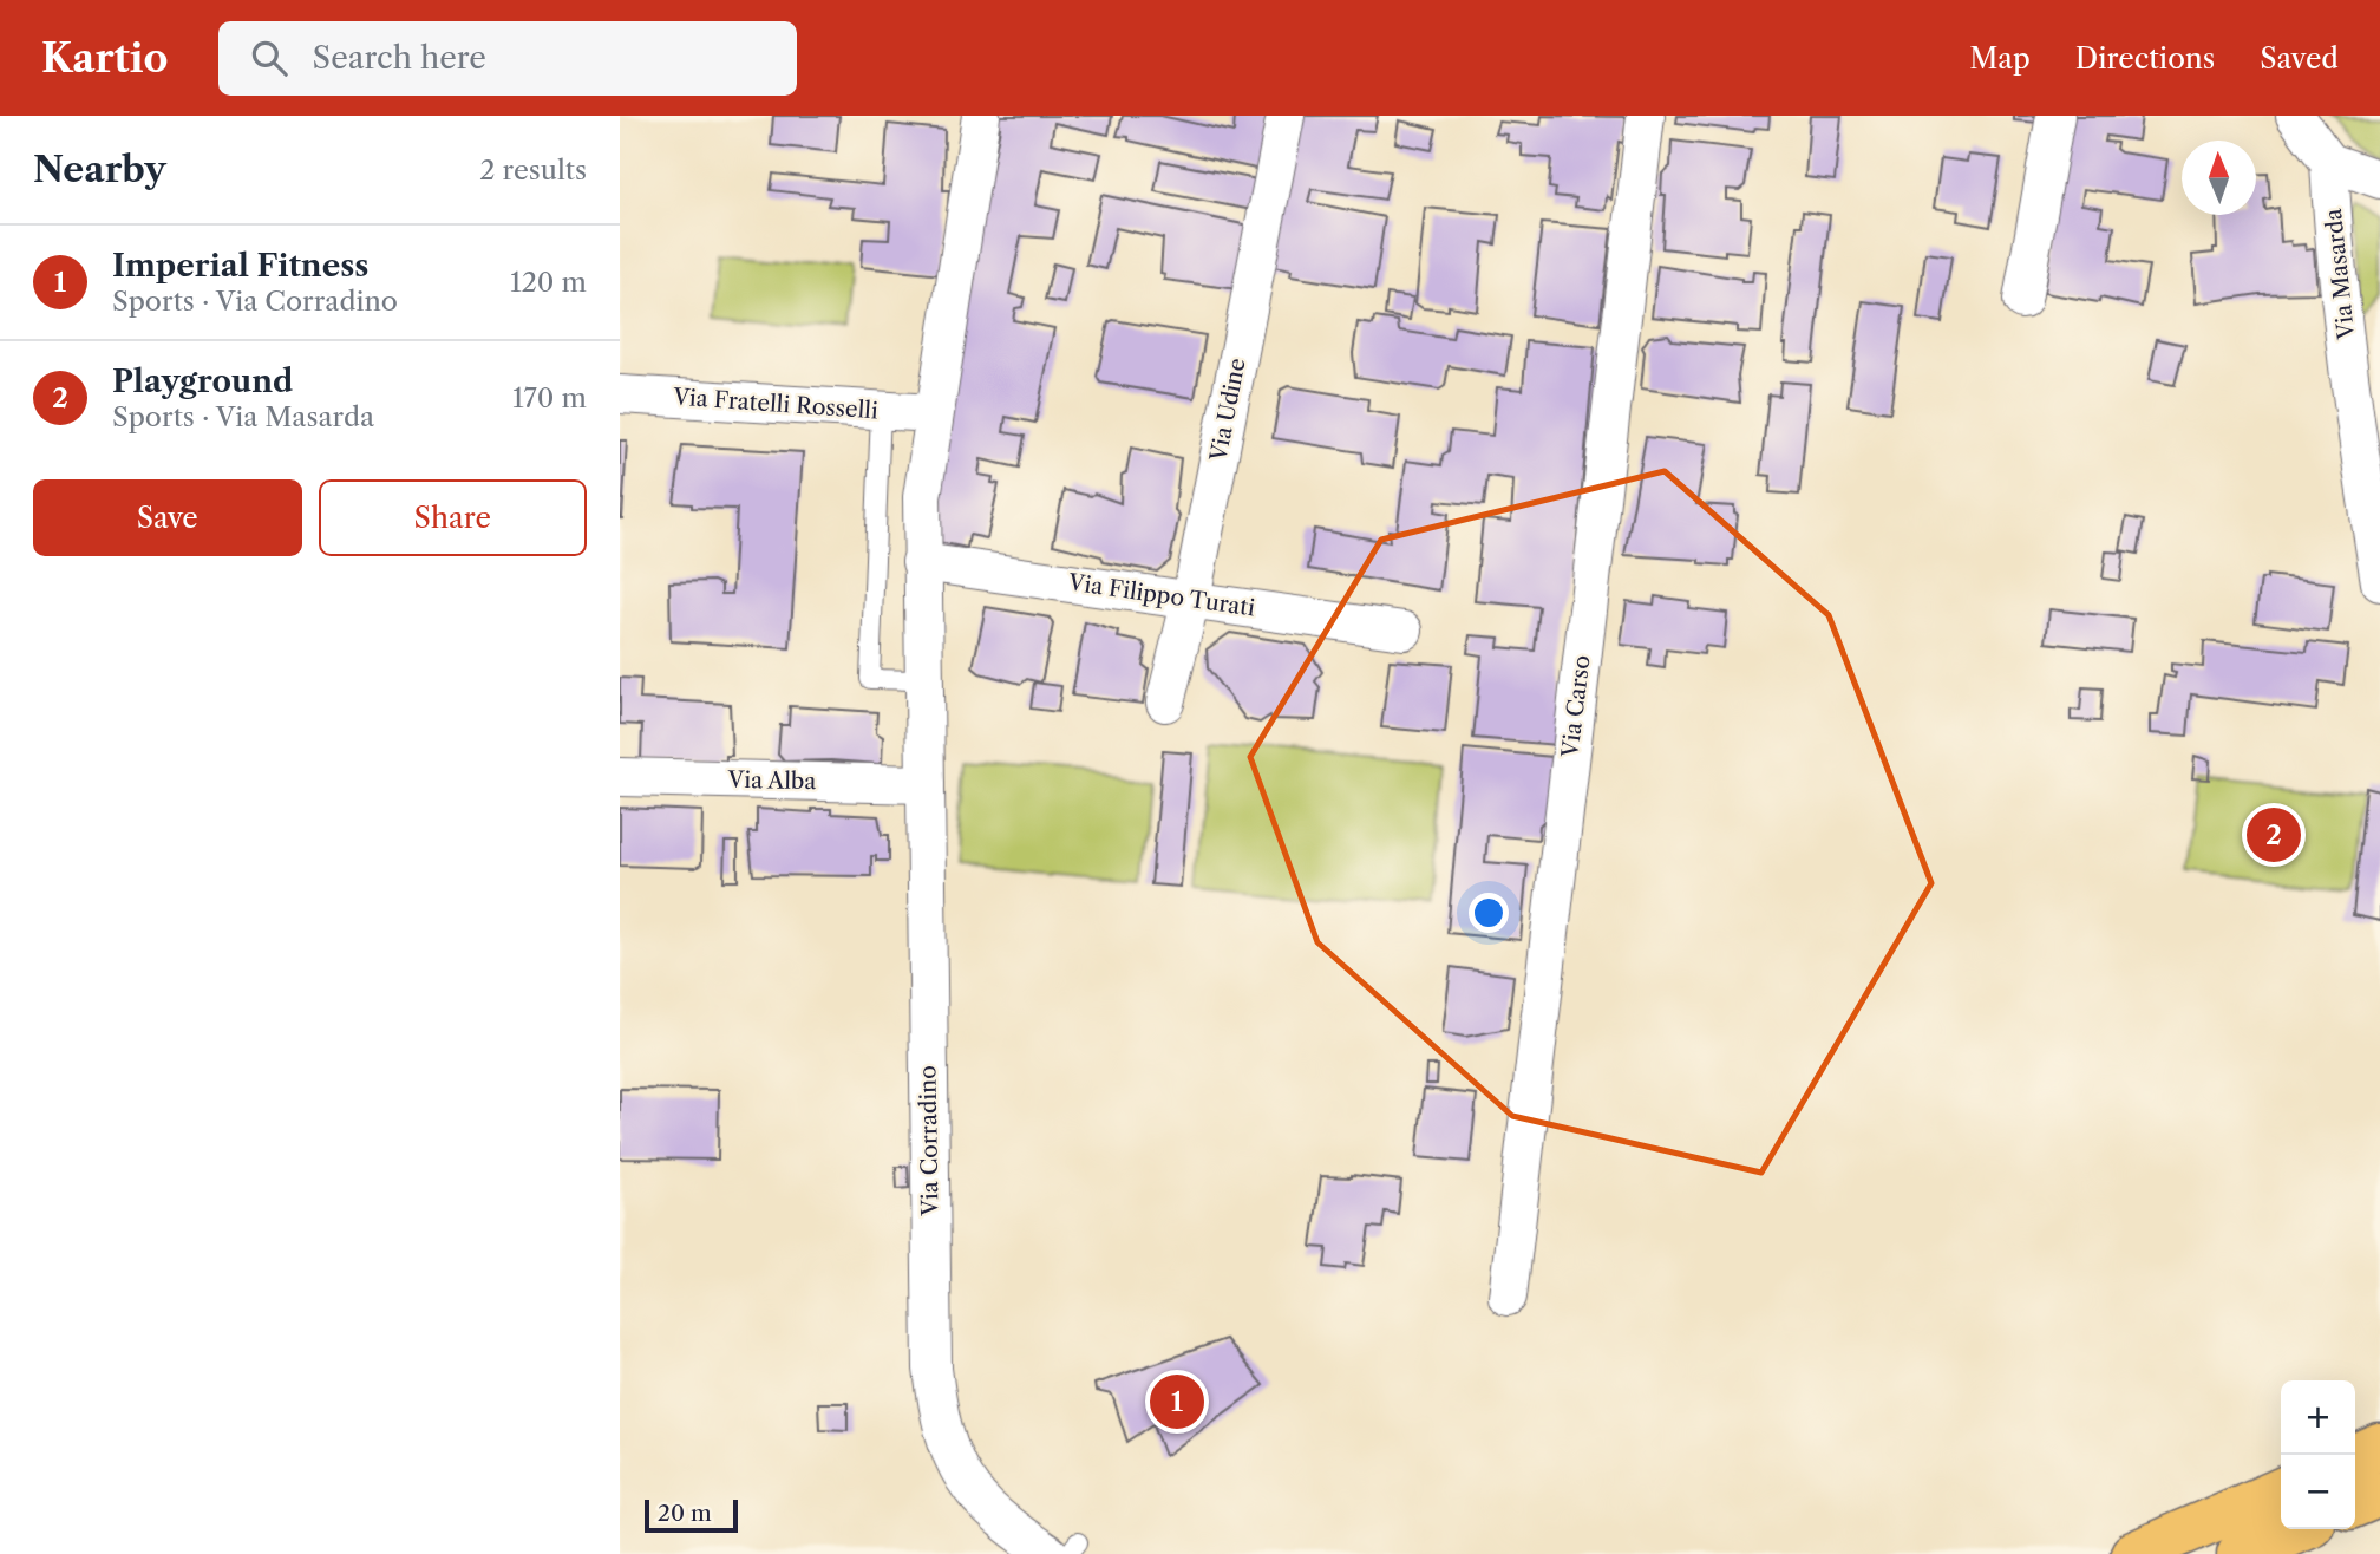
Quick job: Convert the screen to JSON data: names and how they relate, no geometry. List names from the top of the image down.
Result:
{
  "streets": {
    "street": [
      "Via Masarda",
      "Via Fratelli Rosselli",
      "Via Udine",
      "Via Filippo Turati",
      "Via Carso",
      "Via Alba",
      "Via Corradino"
    ]
  },
  "crossings": [
    ["Via Fratelli Rosselli", "Via Corradino"],
    ["Via Udine", "Via Filippo Turati"],
    ["Via Filippo Turati", "Via Corradino"],
    ["Via Alba", "Via Corradino"]
  ],
  "scale_bar": "20 m",
  "north": "top",
  "page": {
    "header": "Kartio",
    "search": "Search here",
    "nav": ["Map", "Directions", "Saved"],
    "heading": ["Nearby", "2 results"],
    "list": [
      {
        "mark": "1",
        "name": "Imperial Fitness",
        "note": "Sports · Via Corradino",
        "value": "120 m"
      },
      {
        "mark": "2",
        "name": "Playground",
        "note": "Sports · Via Masarda",
        "value": "170 m"
      }
    ],
    "buttons": ["Save", "Share"],
    "pins": ["2", "1"],
    "map_buttons": ["+", "−"],
    "scale": "20 m"
  }
}
